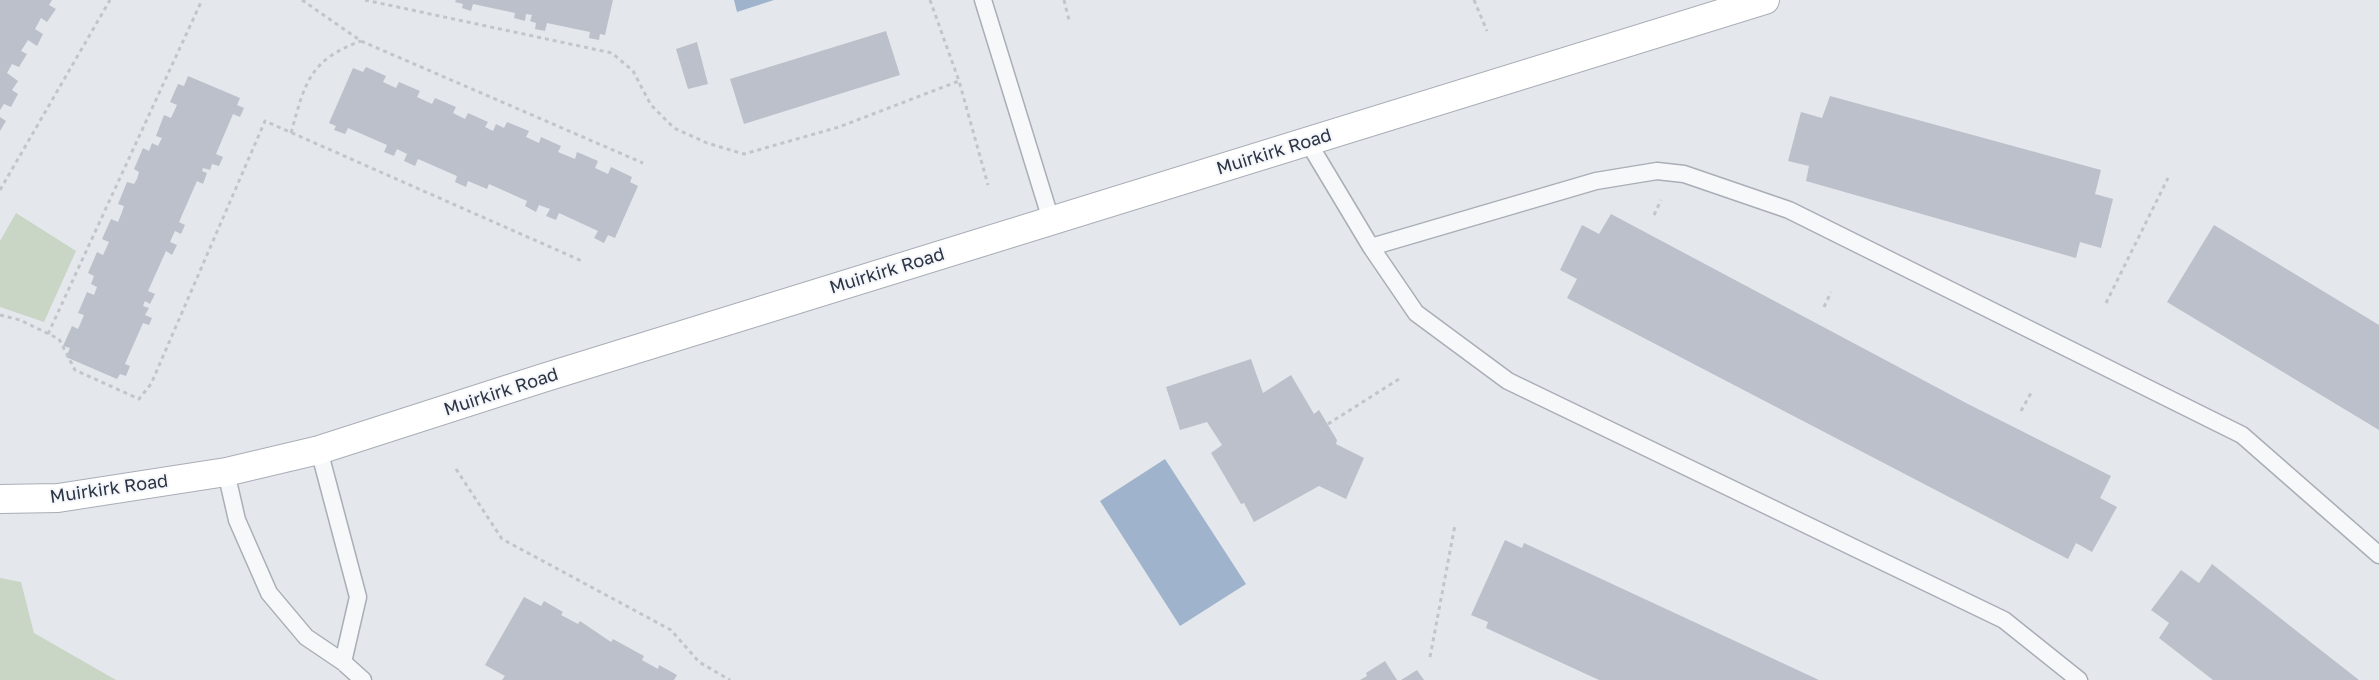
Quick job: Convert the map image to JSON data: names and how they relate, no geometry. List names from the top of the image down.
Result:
{
  "streets": {
    "main road": ["Muirkirk Road"]
  }
}
